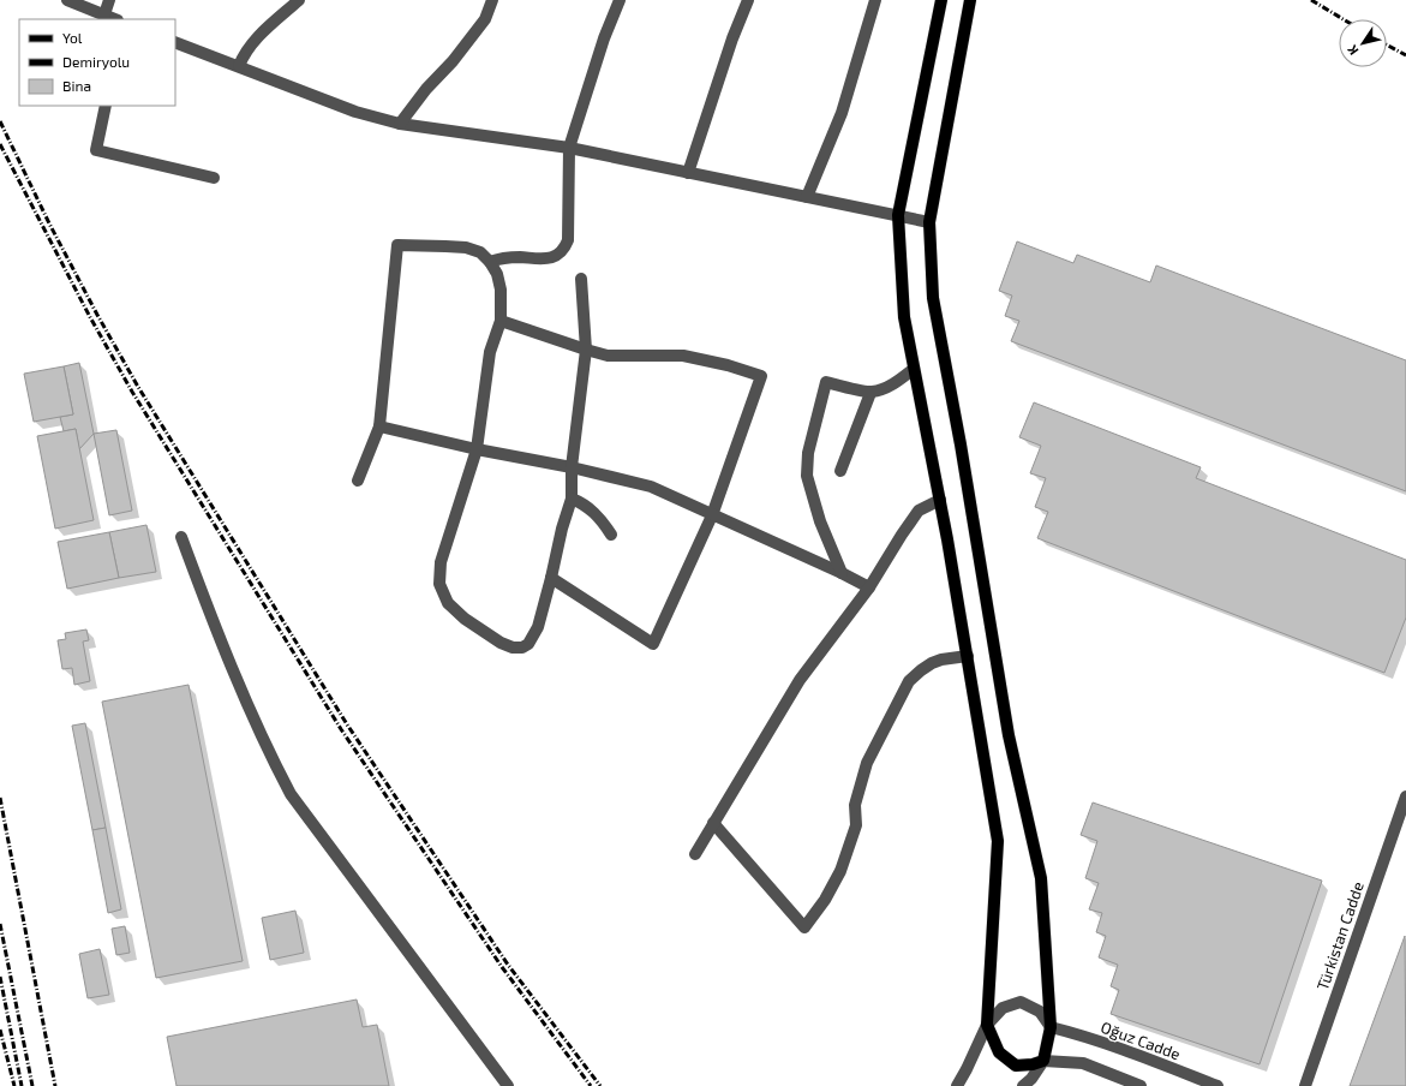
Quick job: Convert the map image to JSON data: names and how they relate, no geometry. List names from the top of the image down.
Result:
{
  "streets": {
    "street": ["Türkistan Cadde", "Oğuz Cadde"]
  },
  "legend": ["Yol", "Demiryolu", "Bina"],
  "north": "bottom left"
}
